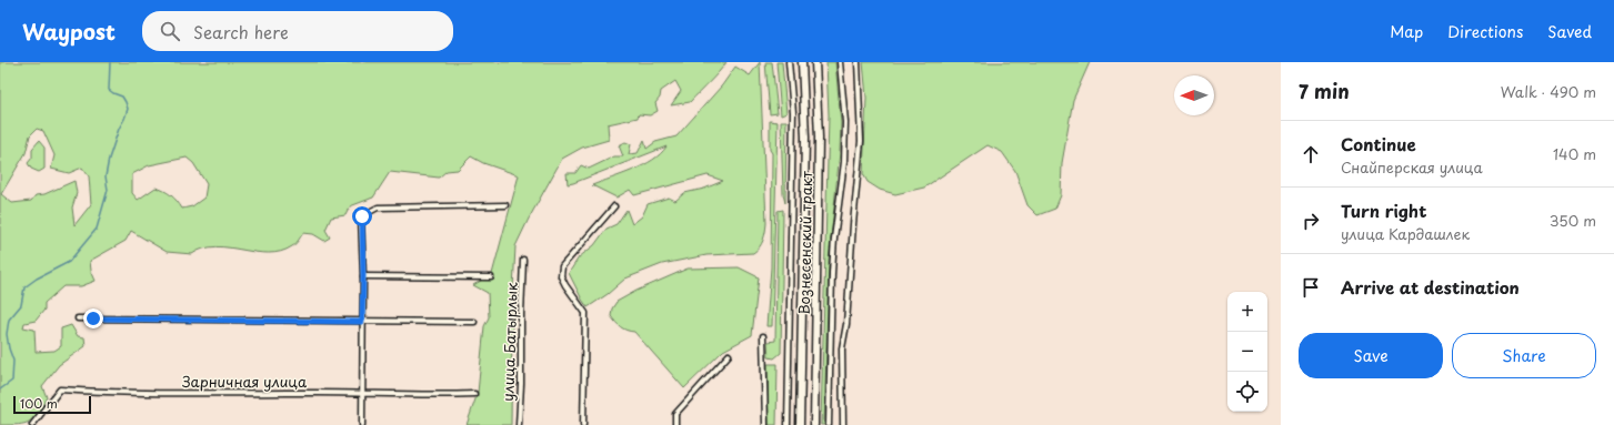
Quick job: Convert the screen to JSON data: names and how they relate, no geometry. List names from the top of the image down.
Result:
{
  "streets": {
    "main road": ["Вознесенский тракт"],
    "street": ["улица Батырлык", "Зарничная улица"]
  },
  "scale_bar": "100 m",
  "north": "left",
  "page": {
    "header": "Waypost",
    "search": "Search here",
    "nav": ["Map", "Directions", "Saved"],
    "heading": ["7 min", "Walk · 490 m"],
    "list": [
      ["Continue", "Снайперская улица", "140 m"],
      ["Turn right", "улица Кардашлек", "350 m"],
      "Arrive at destination"
    ],
    "map_buttons": ["+", "−"],
    "buttons": ["Save", "Share"],
    "scale": "100 m"
  }
}
